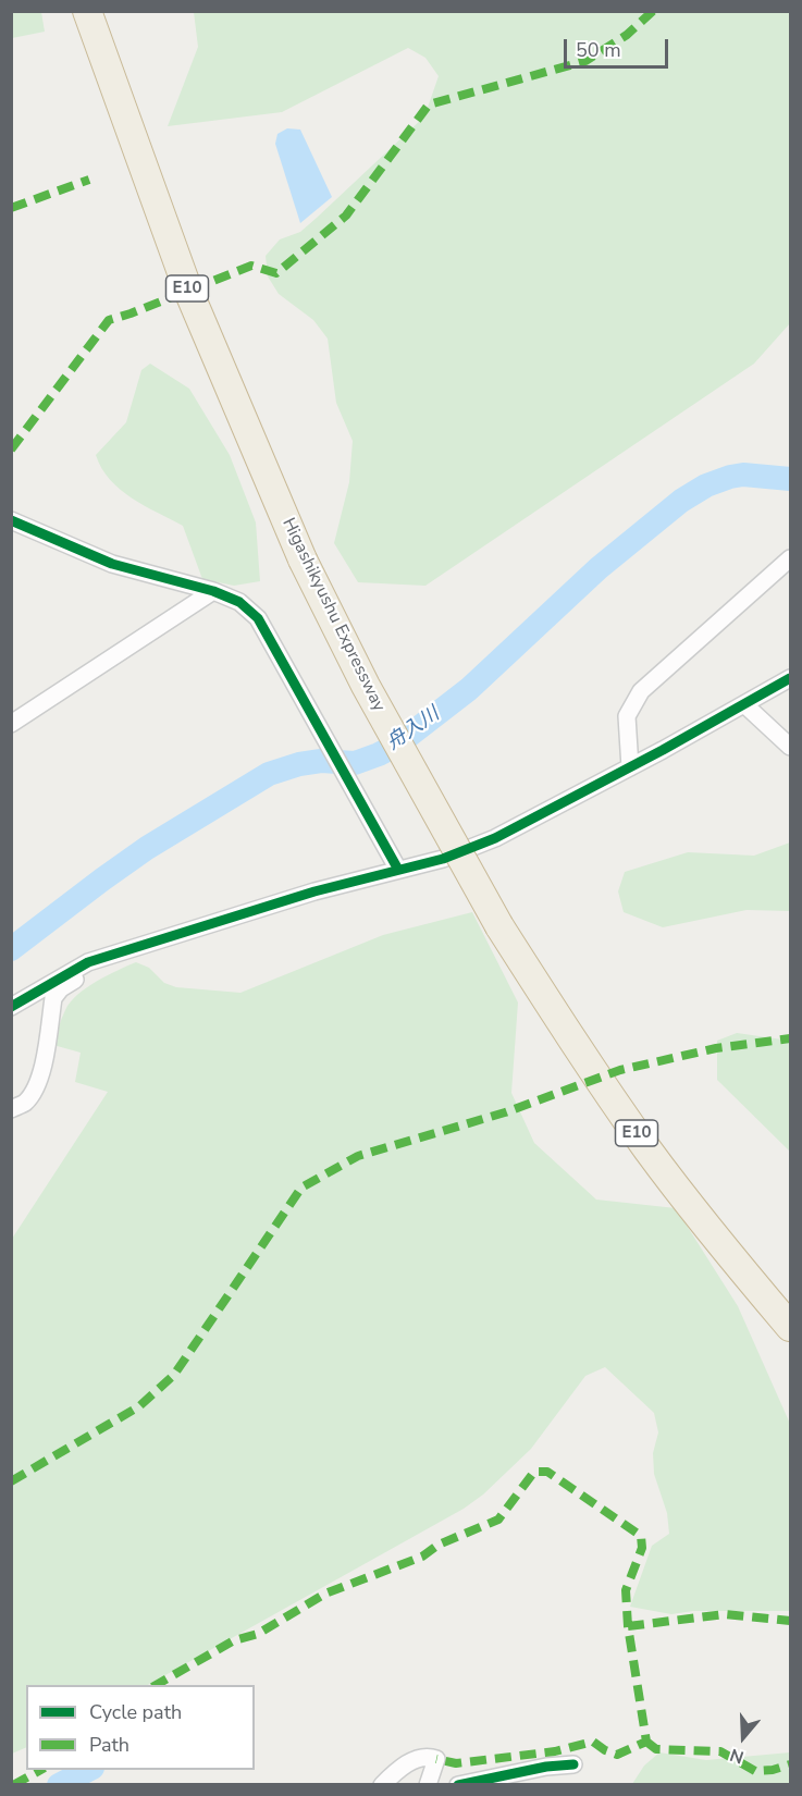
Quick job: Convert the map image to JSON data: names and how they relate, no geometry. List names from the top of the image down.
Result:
{
  "streets": {
    "highway": ["E10", "Higashikyushu Expressway"]
  },
  "water": ["舟入川"],
  "legend": ["Cycle path", "Path"],
  "scale_bar": "50 m",
  "north": "bottom"
}
